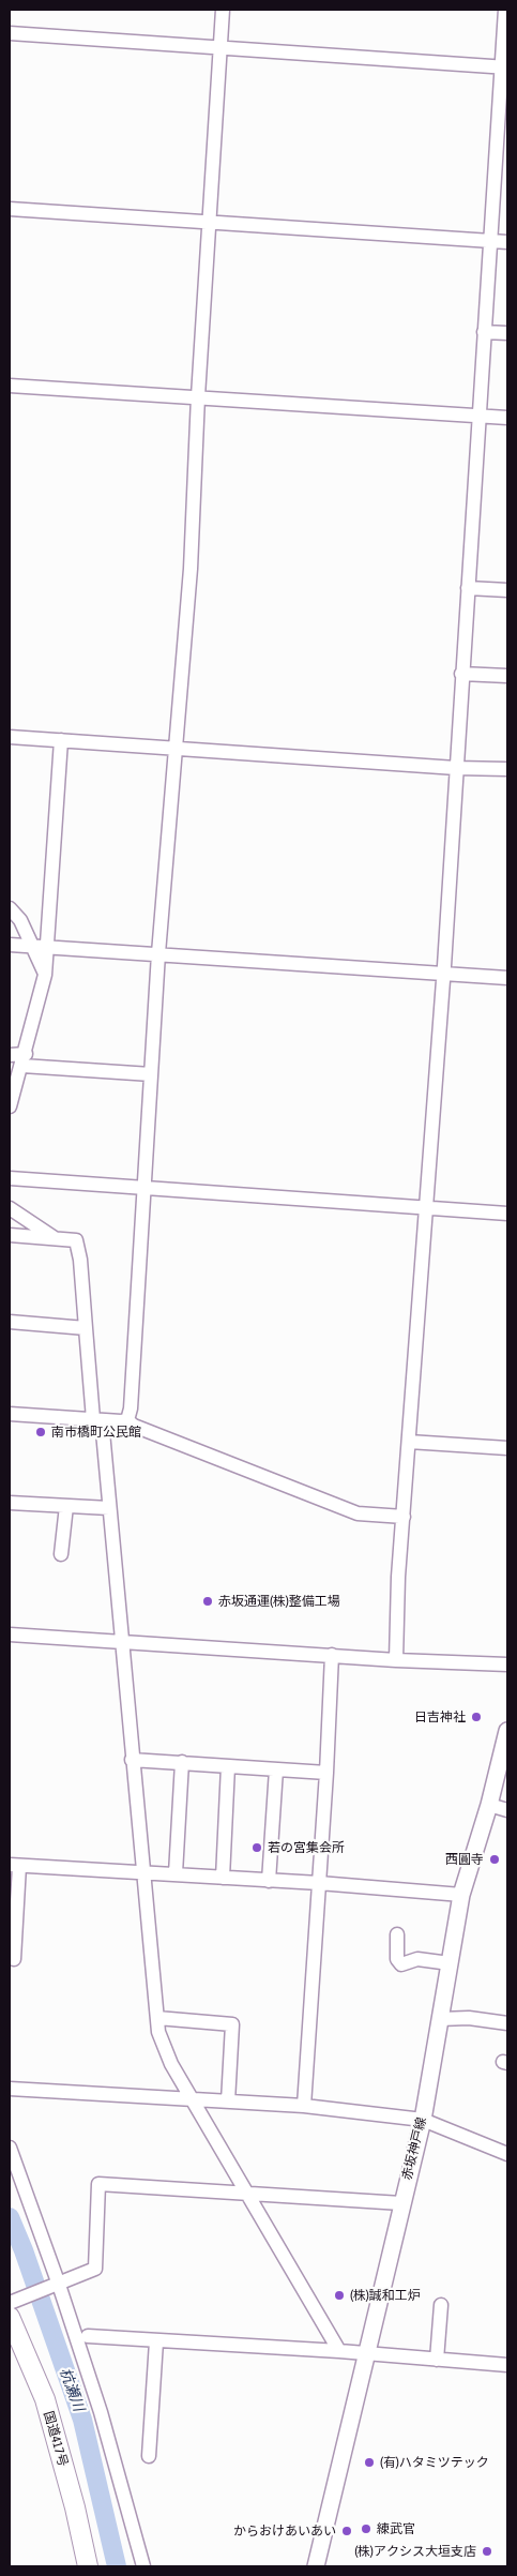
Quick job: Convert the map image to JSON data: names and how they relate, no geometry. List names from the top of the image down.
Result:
{
  "streets": {
    "highway": ["国道417号"],
    "main road": ["赤坂神戸線"]
  },
  "water": ["杭瀬川"],
  "places": [
    "南市橋町公民館",
    "赤坂通運(株)整備工場",
    "日吉神社",
    "若の宮集会所",
    "西圓寺",
    "(株)誠和工炉",
    "(有)ハタミツテック",
    "練武官",
    "からおけあいあい",
    "(株)アクシス大垣支店"
  ]
}
